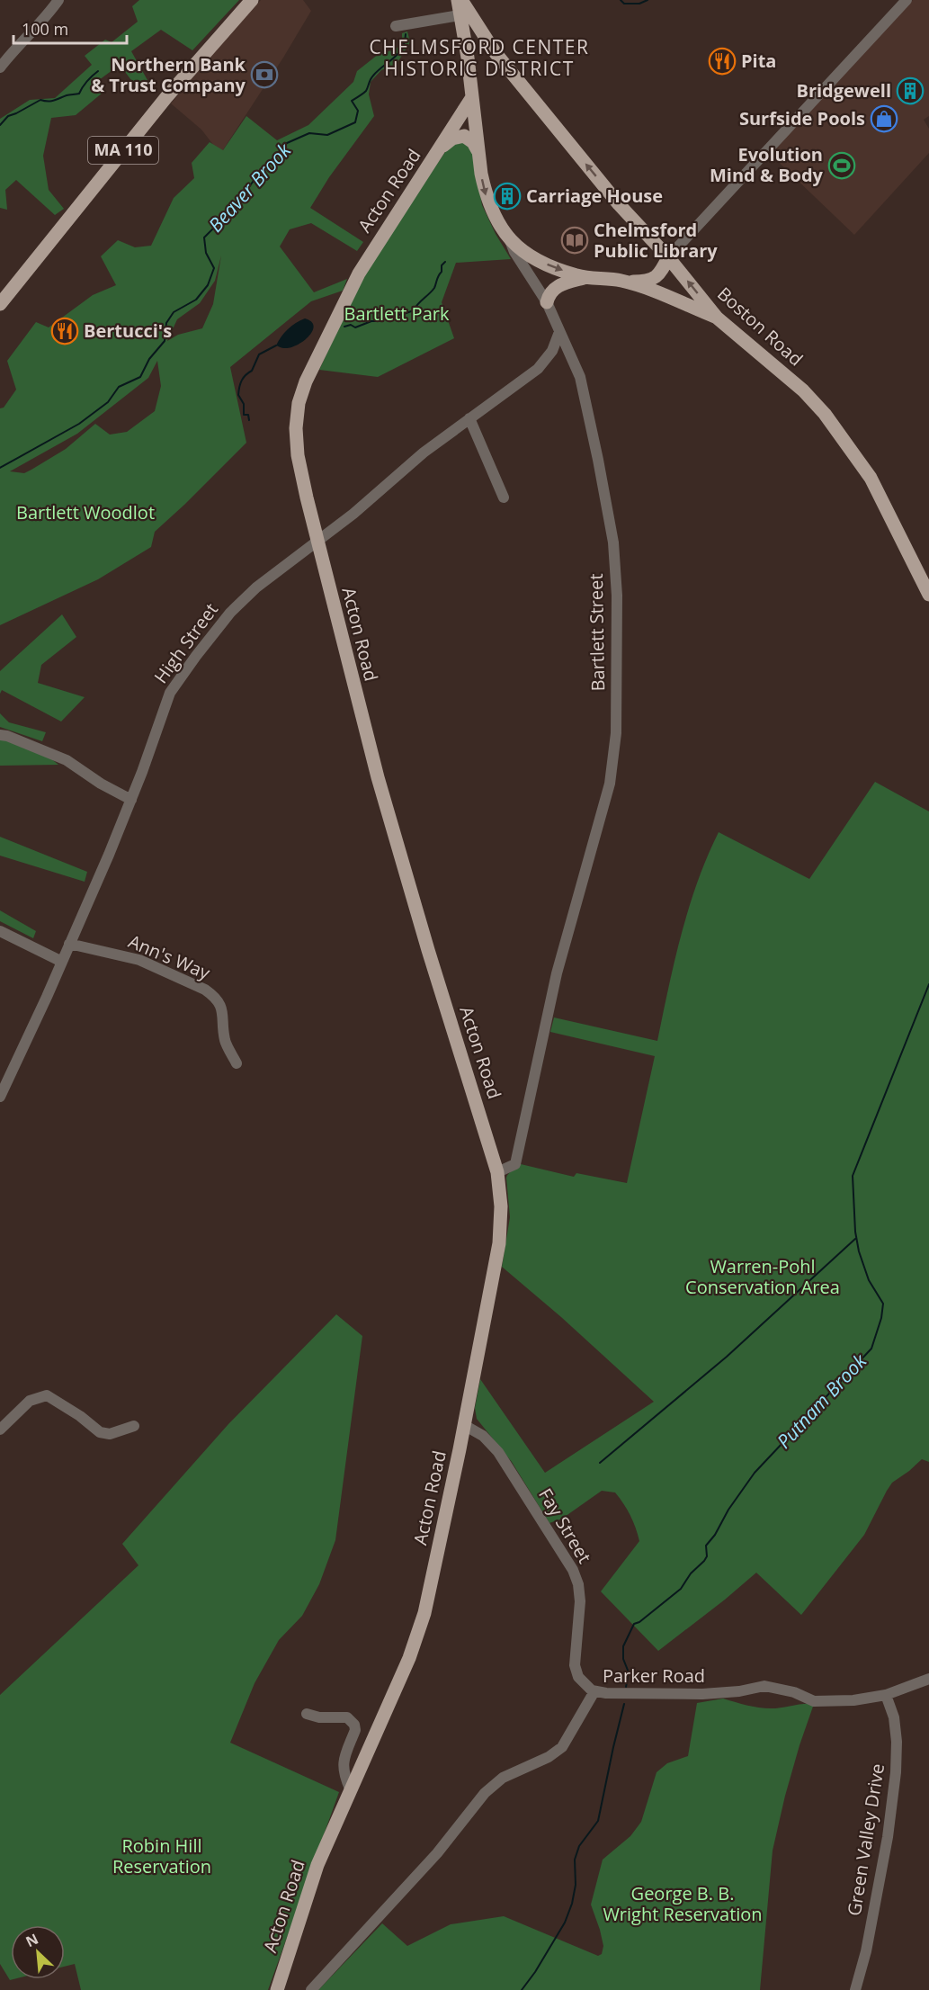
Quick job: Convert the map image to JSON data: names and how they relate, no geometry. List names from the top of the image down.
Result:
{
  "streets": {
    "main road": [
      "MA 110",
      "Acton Road",
      "Boston Road",
      "Bartlett Street"
    ],
    "street": [
      "High Street",
      "Ann's Way",
      "Fay Street",
      "Parker Road",
      "Green Valley Drive"
    ]
  },
  "crossings": [
    ["Acton Road", "Bartlett Street"],
    ["Acton Road", "High Street"],
    ["Acton Road", "Fay Street"],
    ["Boston Road", "Bartlett Street"],
    ["Bartlett Street", "High Street"],
    ["High Street", "Ann's Way"],
    ["Fay Street", "Parker Road"],
    ["Parker Road", "Green Valley Drive"]
  ],
  "one_way": ["Boston Road"],
  "districts": ["CHELMSFORD CENTER HISTORIC DISTRICT"],
  "water": ["Beaver Brook", "Putnam Brook"],
  "parks": [
    "Bartlett Park",
    "Bartlett Woodlot",
    "Warren-Pohl Conservation Area",
    "Robin Hill Reservation",
    "George B. B. Wright Reservation"
  ],
  "places": {
    "restaurant": ["Pita", "Bertucci's"],
    "bank": ["Northern Bank & Trust Company"],
    "building": ["Bridgewell", "Carriage House"],
    "shop": ["Surfside Pools"],
    "sports": ["Evolution Mind & Body"],
    "library": ["Chelmsford Public Library"]
  },
  "scale_bar": "100 m",
  "north": "top left"
}
